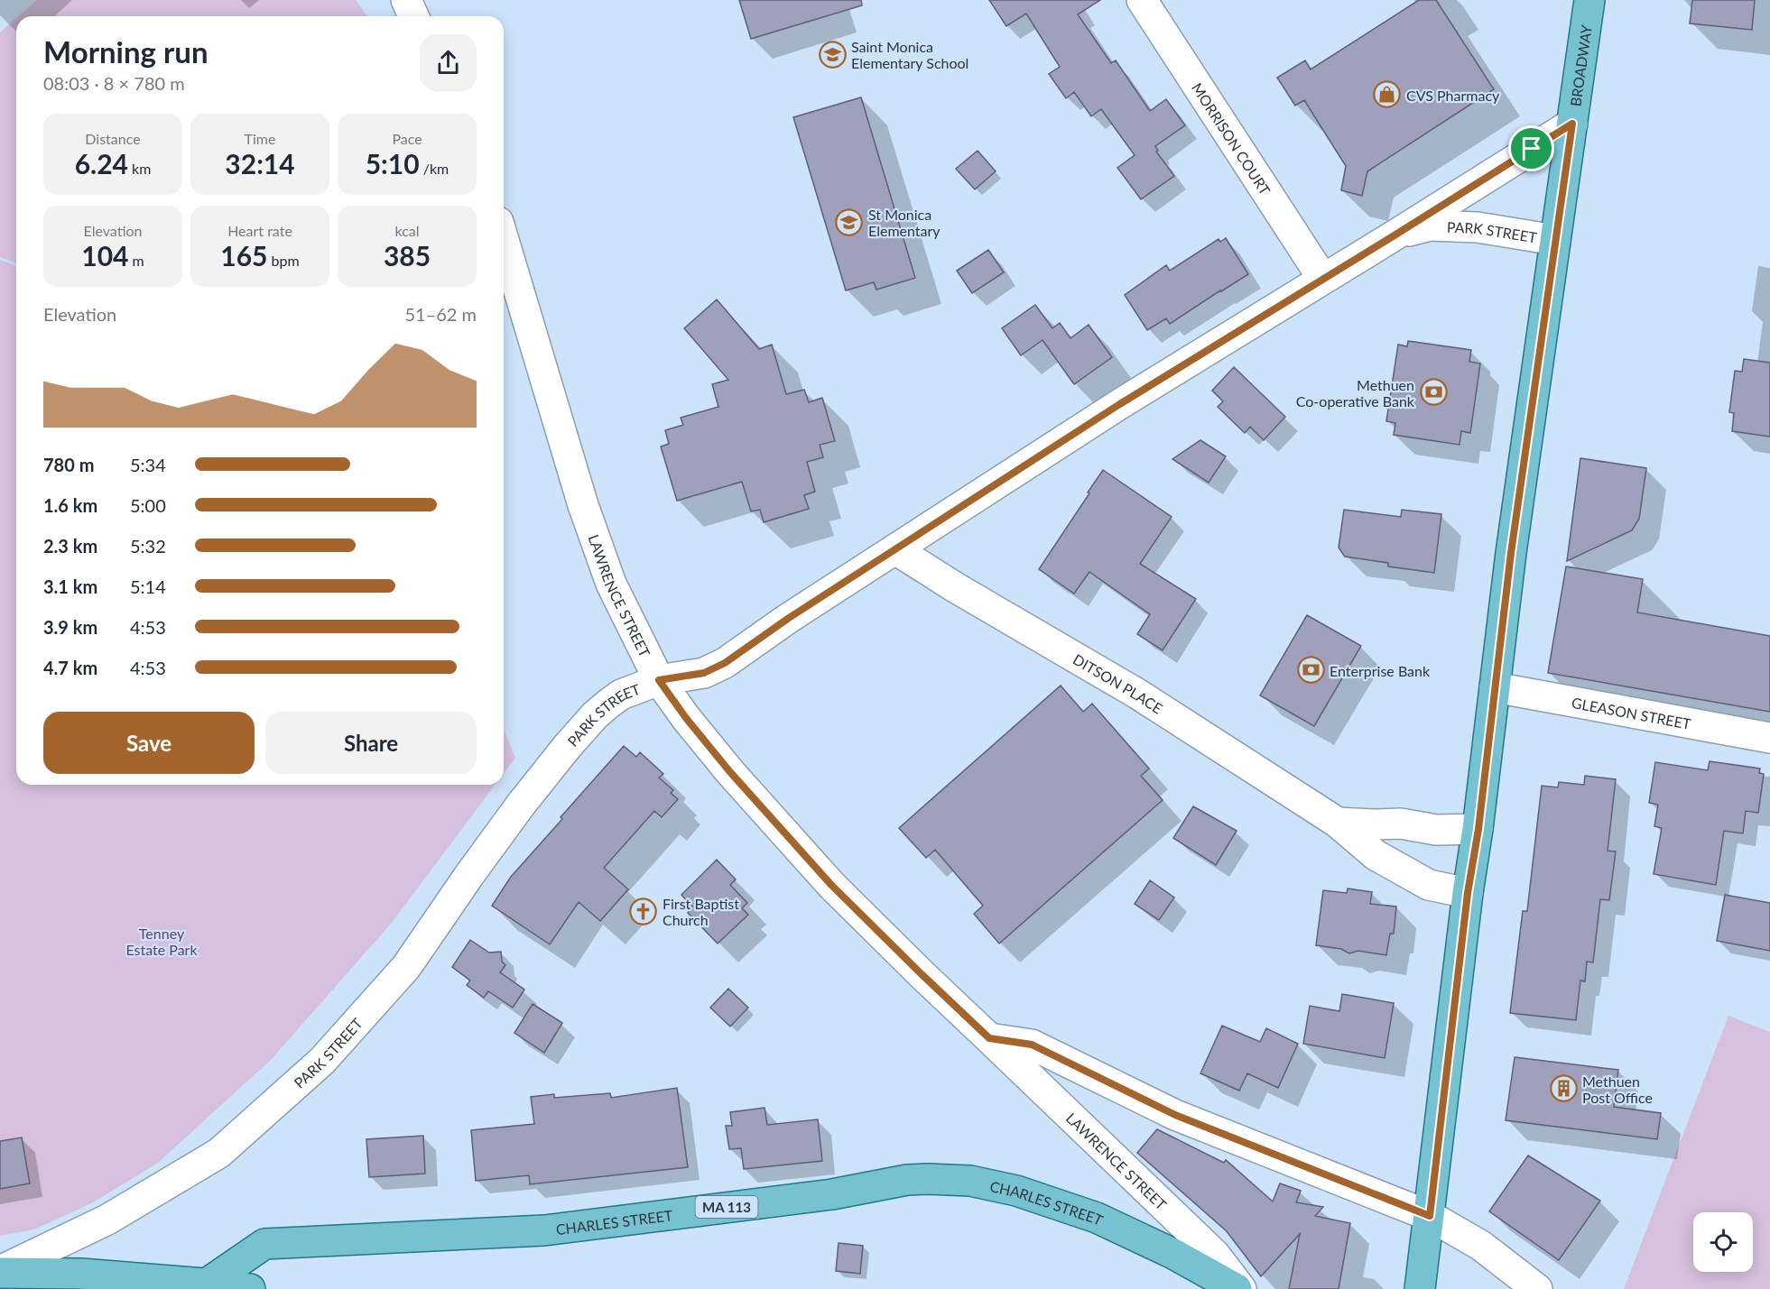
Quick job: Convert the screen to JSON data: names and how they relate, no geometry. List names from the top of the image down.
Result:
{
  "streets": {
    "main road": [
      "BROADWAY",
      "MORRISON COURT",
      "PARK STREET",
      "LAWRENCE STREET",
      "DITSON PLACE",
      "GLEASON STREET",
      "CHARLES STREET",
      "MA 113"
    ]
  },
  "crossings": [
    ["BROADWAY", "PARK STREET"],
    ["BROADWAY", "DITSON PLACE"],
    ["BROADWAY", "GLEASON STREET"],
    ["MORRISON COURT", "PARK STREET"],
    ["PARK STREET", "LAWRENCE STREET"],
    ["PARK STREET", "DITSON PLACE"]
  ],
  "parks": ["Tenney Estate Park"],
  "places": {
    "school or university": ["Saint Monica Elementary School", "St Monica Elementary"],
    "shop": ["CVS Pharmacy"],
    "bank": ["Methuen Co-operative Bank", "Enterprise Bank"],
    "church": ["First Baptist Church"],
    "building": ["Methuen Post Office"]
  },
  "page": {
    "heading": ["Morning run", "08:03 · 8 × 780 m"],
    "stats": [
      ["Distance", "6.24 km"],
      ["Time", "32:14"],
      ["Pace", "5:10 /km"],
      ["Elevation", "104 m"],
      ["Heart rate", "165 bpm"],
      ["kcal", "385"]
    ],
    "chart": ["Elevation", "51–62 m"],
    "list": [
      {
        "name": "780 m",
        "note": "5:34"
      },
      {
        "name": "1.6 km",
        "note": "5:00"
      },
      {
        "name": "2.3 km",
        "note": "5:32"
      },
      {
        "name": "3.1 km",
        "note": "5:14"
      },
      {
        "name": "3.9 km",
        "note": "4:53"
      },
      {
        "name": "4.7 km",
        "note": "4:53"
      }
    ],
    "buttons": ["Save", "Share"]
  }
}
